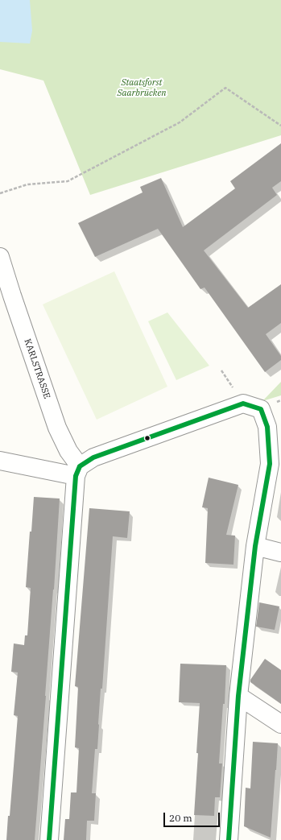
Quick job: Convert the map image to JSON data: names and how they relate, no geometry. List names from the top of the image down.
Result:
{
  "streets": {
    "street": ["KARLSTRASSE"]
  },
  "parks": ["Staatsforst Saarbrücken"],
  "scale_bar": "20 m"
}
